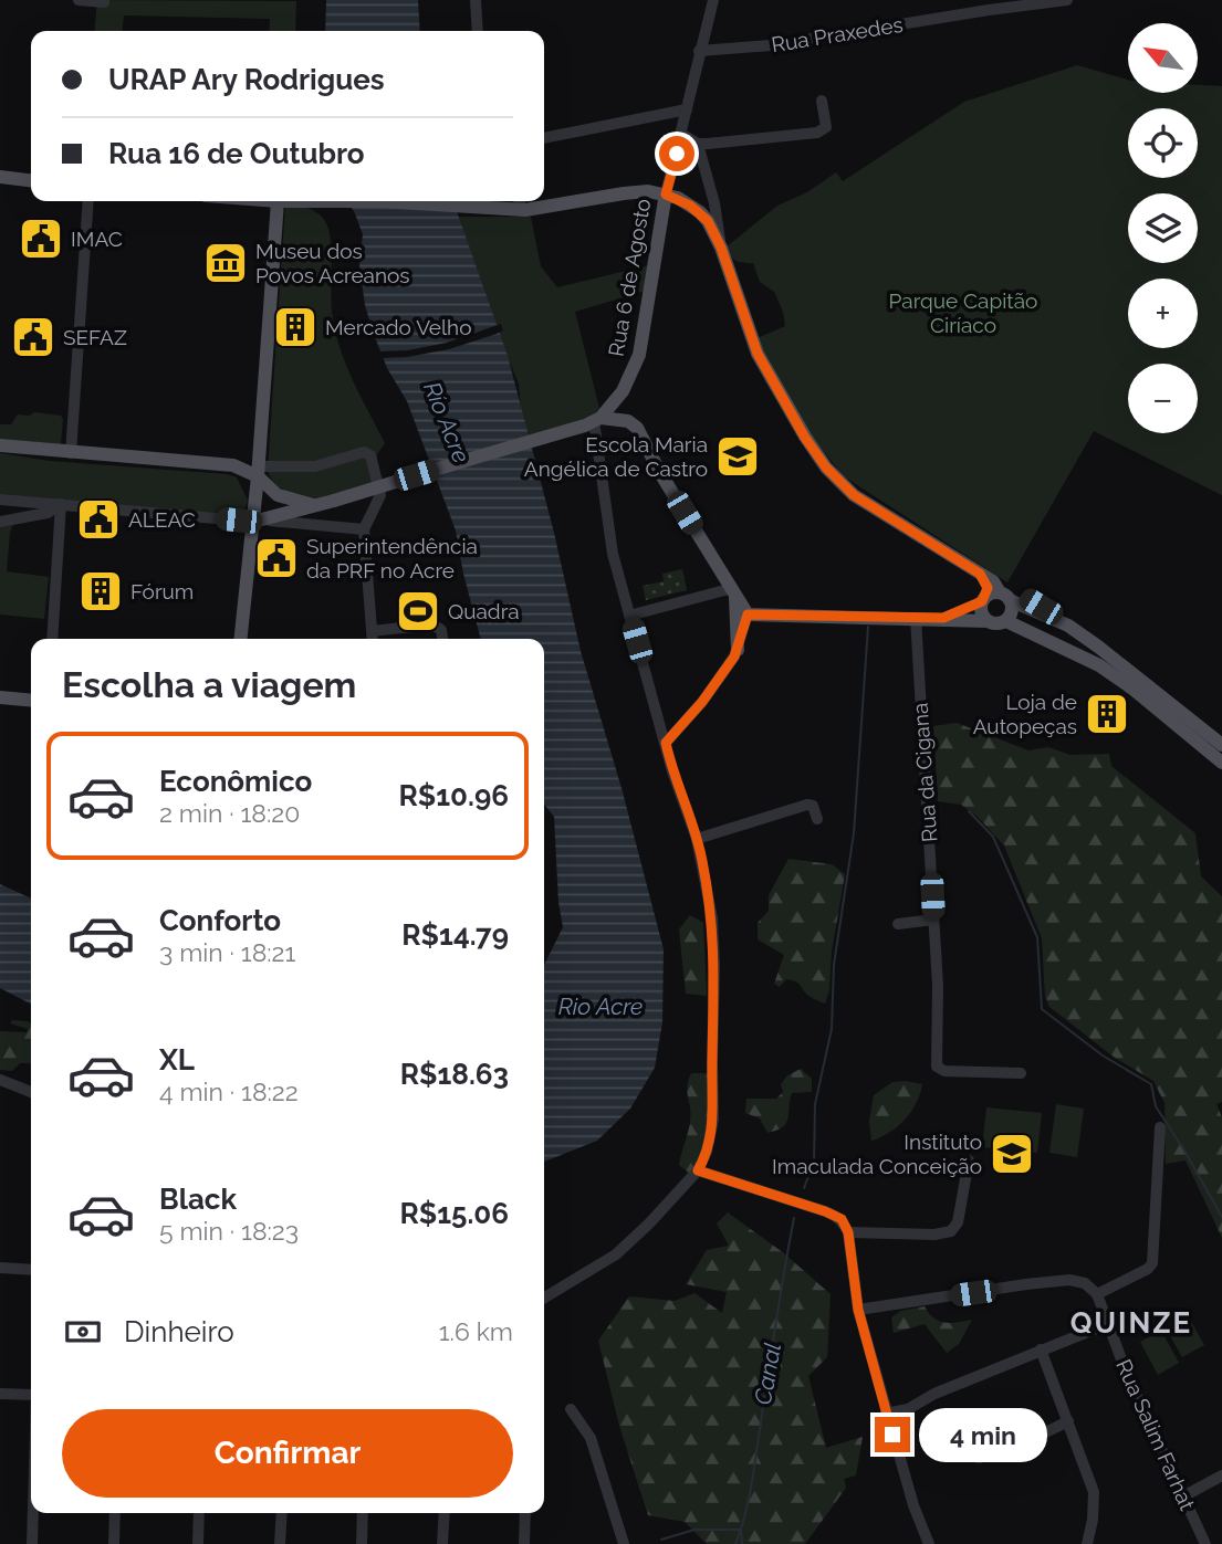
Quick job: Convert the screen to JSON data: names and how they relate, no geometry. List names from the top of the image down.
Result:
{
  "streets": {
    "main road": ["Rua 6 de Agosto"],
    "street": ["Rua Praxedes", "Rua da Cigana", "Rua Salim Farhat"]
  },
  "crossings": [
    ["Rua Praxedes", "Rua 6 de Agosto"]
  ],
  "districts": ["QUINZE"],
  "water": ["Río Acre", "Rio Acre", "Canal"],
  "parks": ["Parque Capitão Ciríaco"],
  "places": {
    "public building": [
      "IMAC",
      "SEFAZ",
      "ALEAC",
      "Superintendência da PRF no Acre"
    ],
    "museum": ["Museu dos Povos Acreanos"],
    "building": ["Mercado Velho", "Fórum", "Loja de Autopeças"],
    "school or university": ["Escola Maria Angélica de Castro", "Instituto Imaculada Conceição"],
    "sports": ["Quadra"]
  },
  "north": "top left",
  "page": {
    "map_buttons": ["+", "−"],
    "banner": ["URAP Ary Rodrigues", "Rua 16 de Outubro"],
    "heading": "Escolha a viagem",
    "list": [
      {
        "name": "Econômico",
        "note": "2 min · 18:20",
        "value": "R$10.96"
      },
      {
        "name": "Conforto",
        "note": "3 min · 18:21",
        "value": "R$14.79"
      },
      {
        "name": "XL",
        "note": "4 min · 18:22",
        "value": "R$18.63"
      },
      {
        "name": "Black",
        "note": "5 min · 18:23",
        "value": "R$15.06"
      }
    ],
    "pay": ["Dinheiro", "1.6 km"],
    "buttons": "Confirmar",
    "bubble": "4 min"
  }
}
